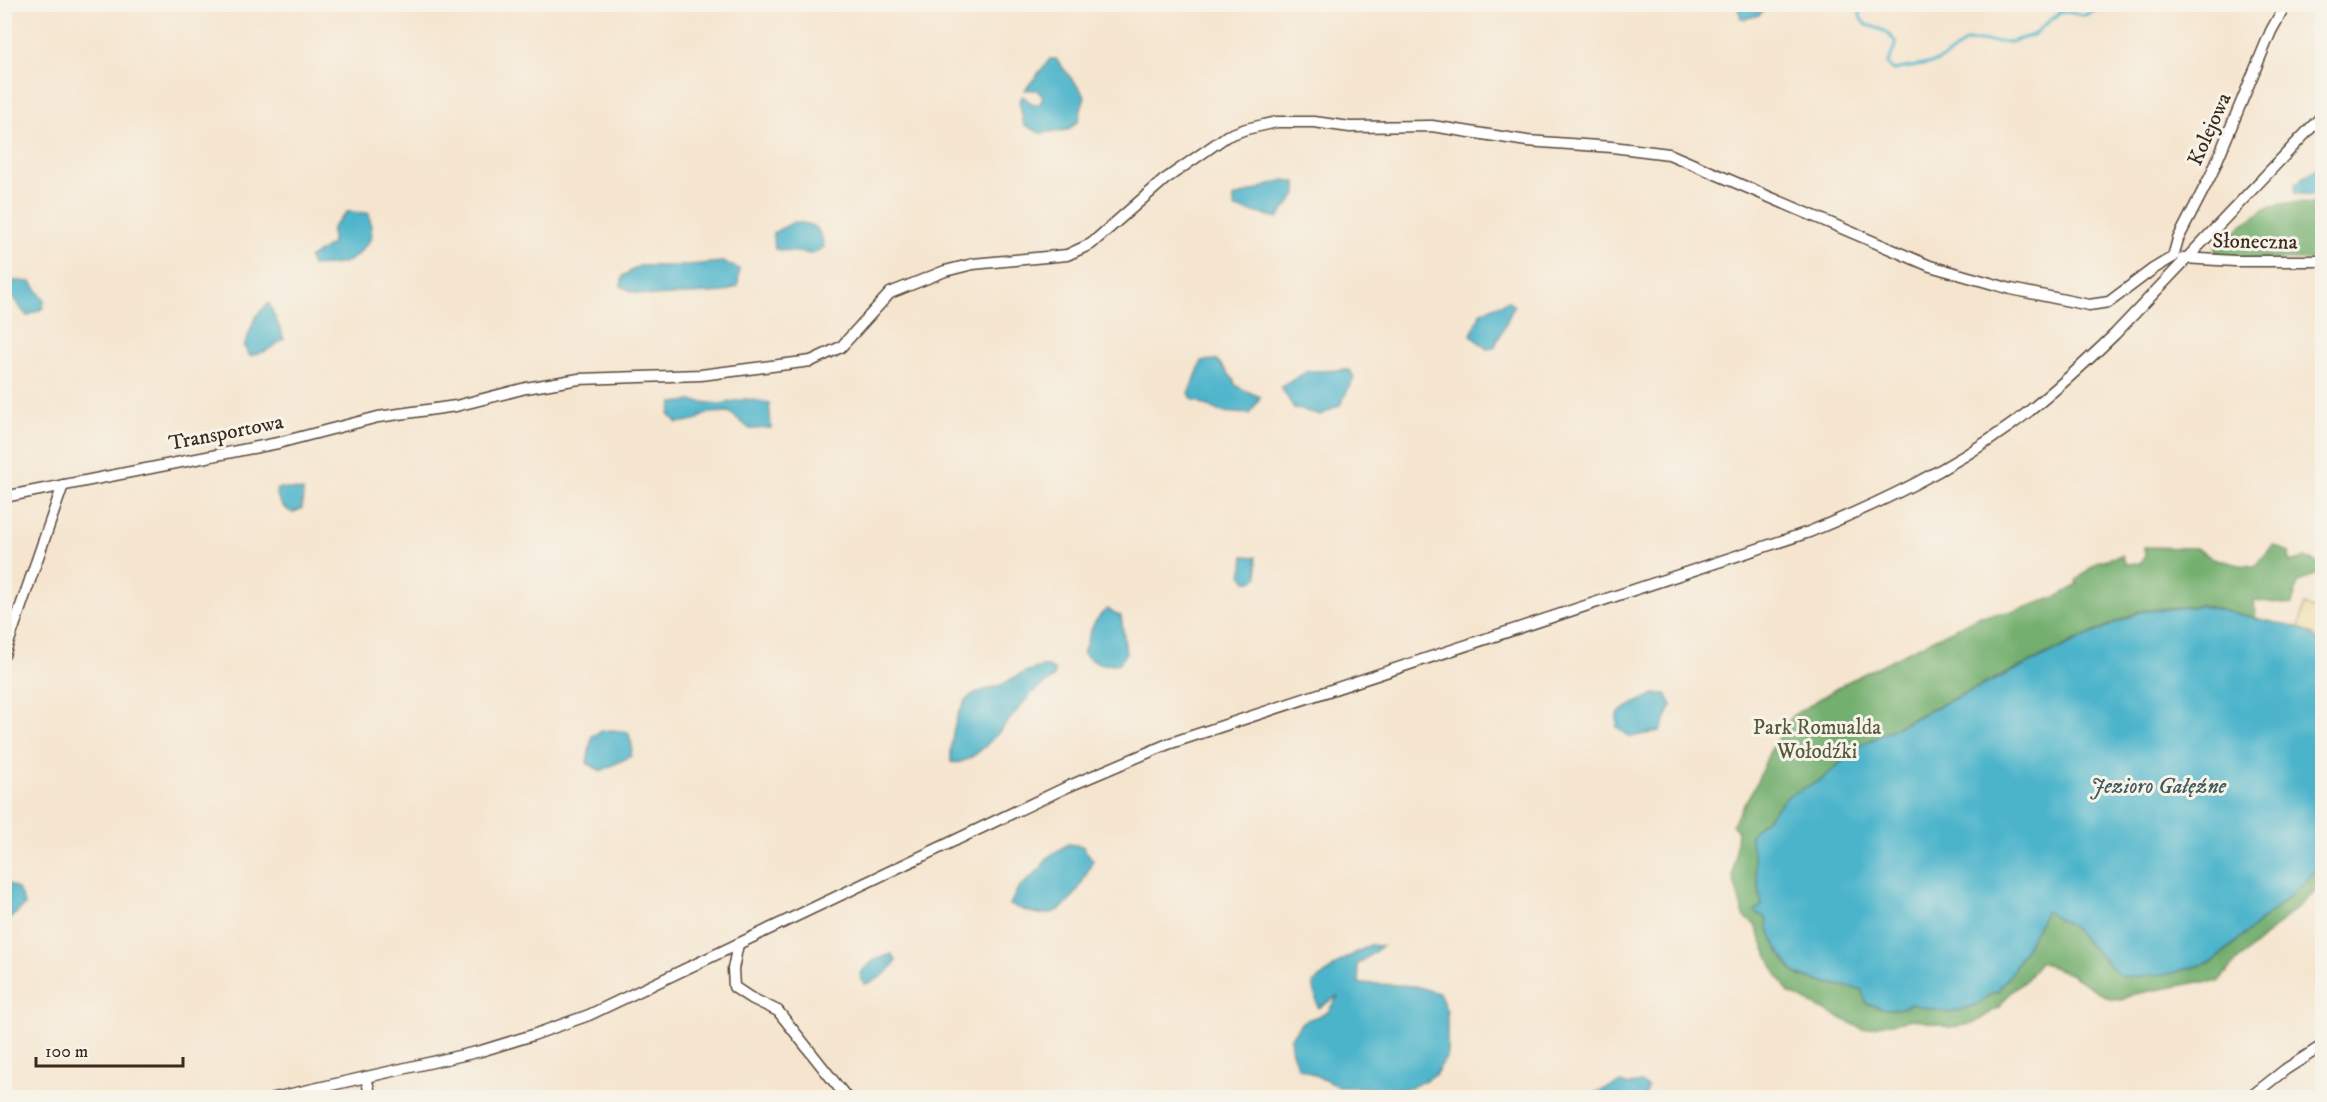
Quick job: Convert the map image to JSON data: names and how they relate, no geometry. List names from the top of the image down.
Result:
{
  "streets": {
    "street": ["Kolejowa", "Słoneczna", "Transportowa"]
  },
  "crossings": [
    ["Kolejowa", "Transportowa"]
  ],
  "water": ["Jezioro Gałęźne"],
  "parks": ["Park Romualda Wołodźki"],
  "scale_bar": "100 m"
}
